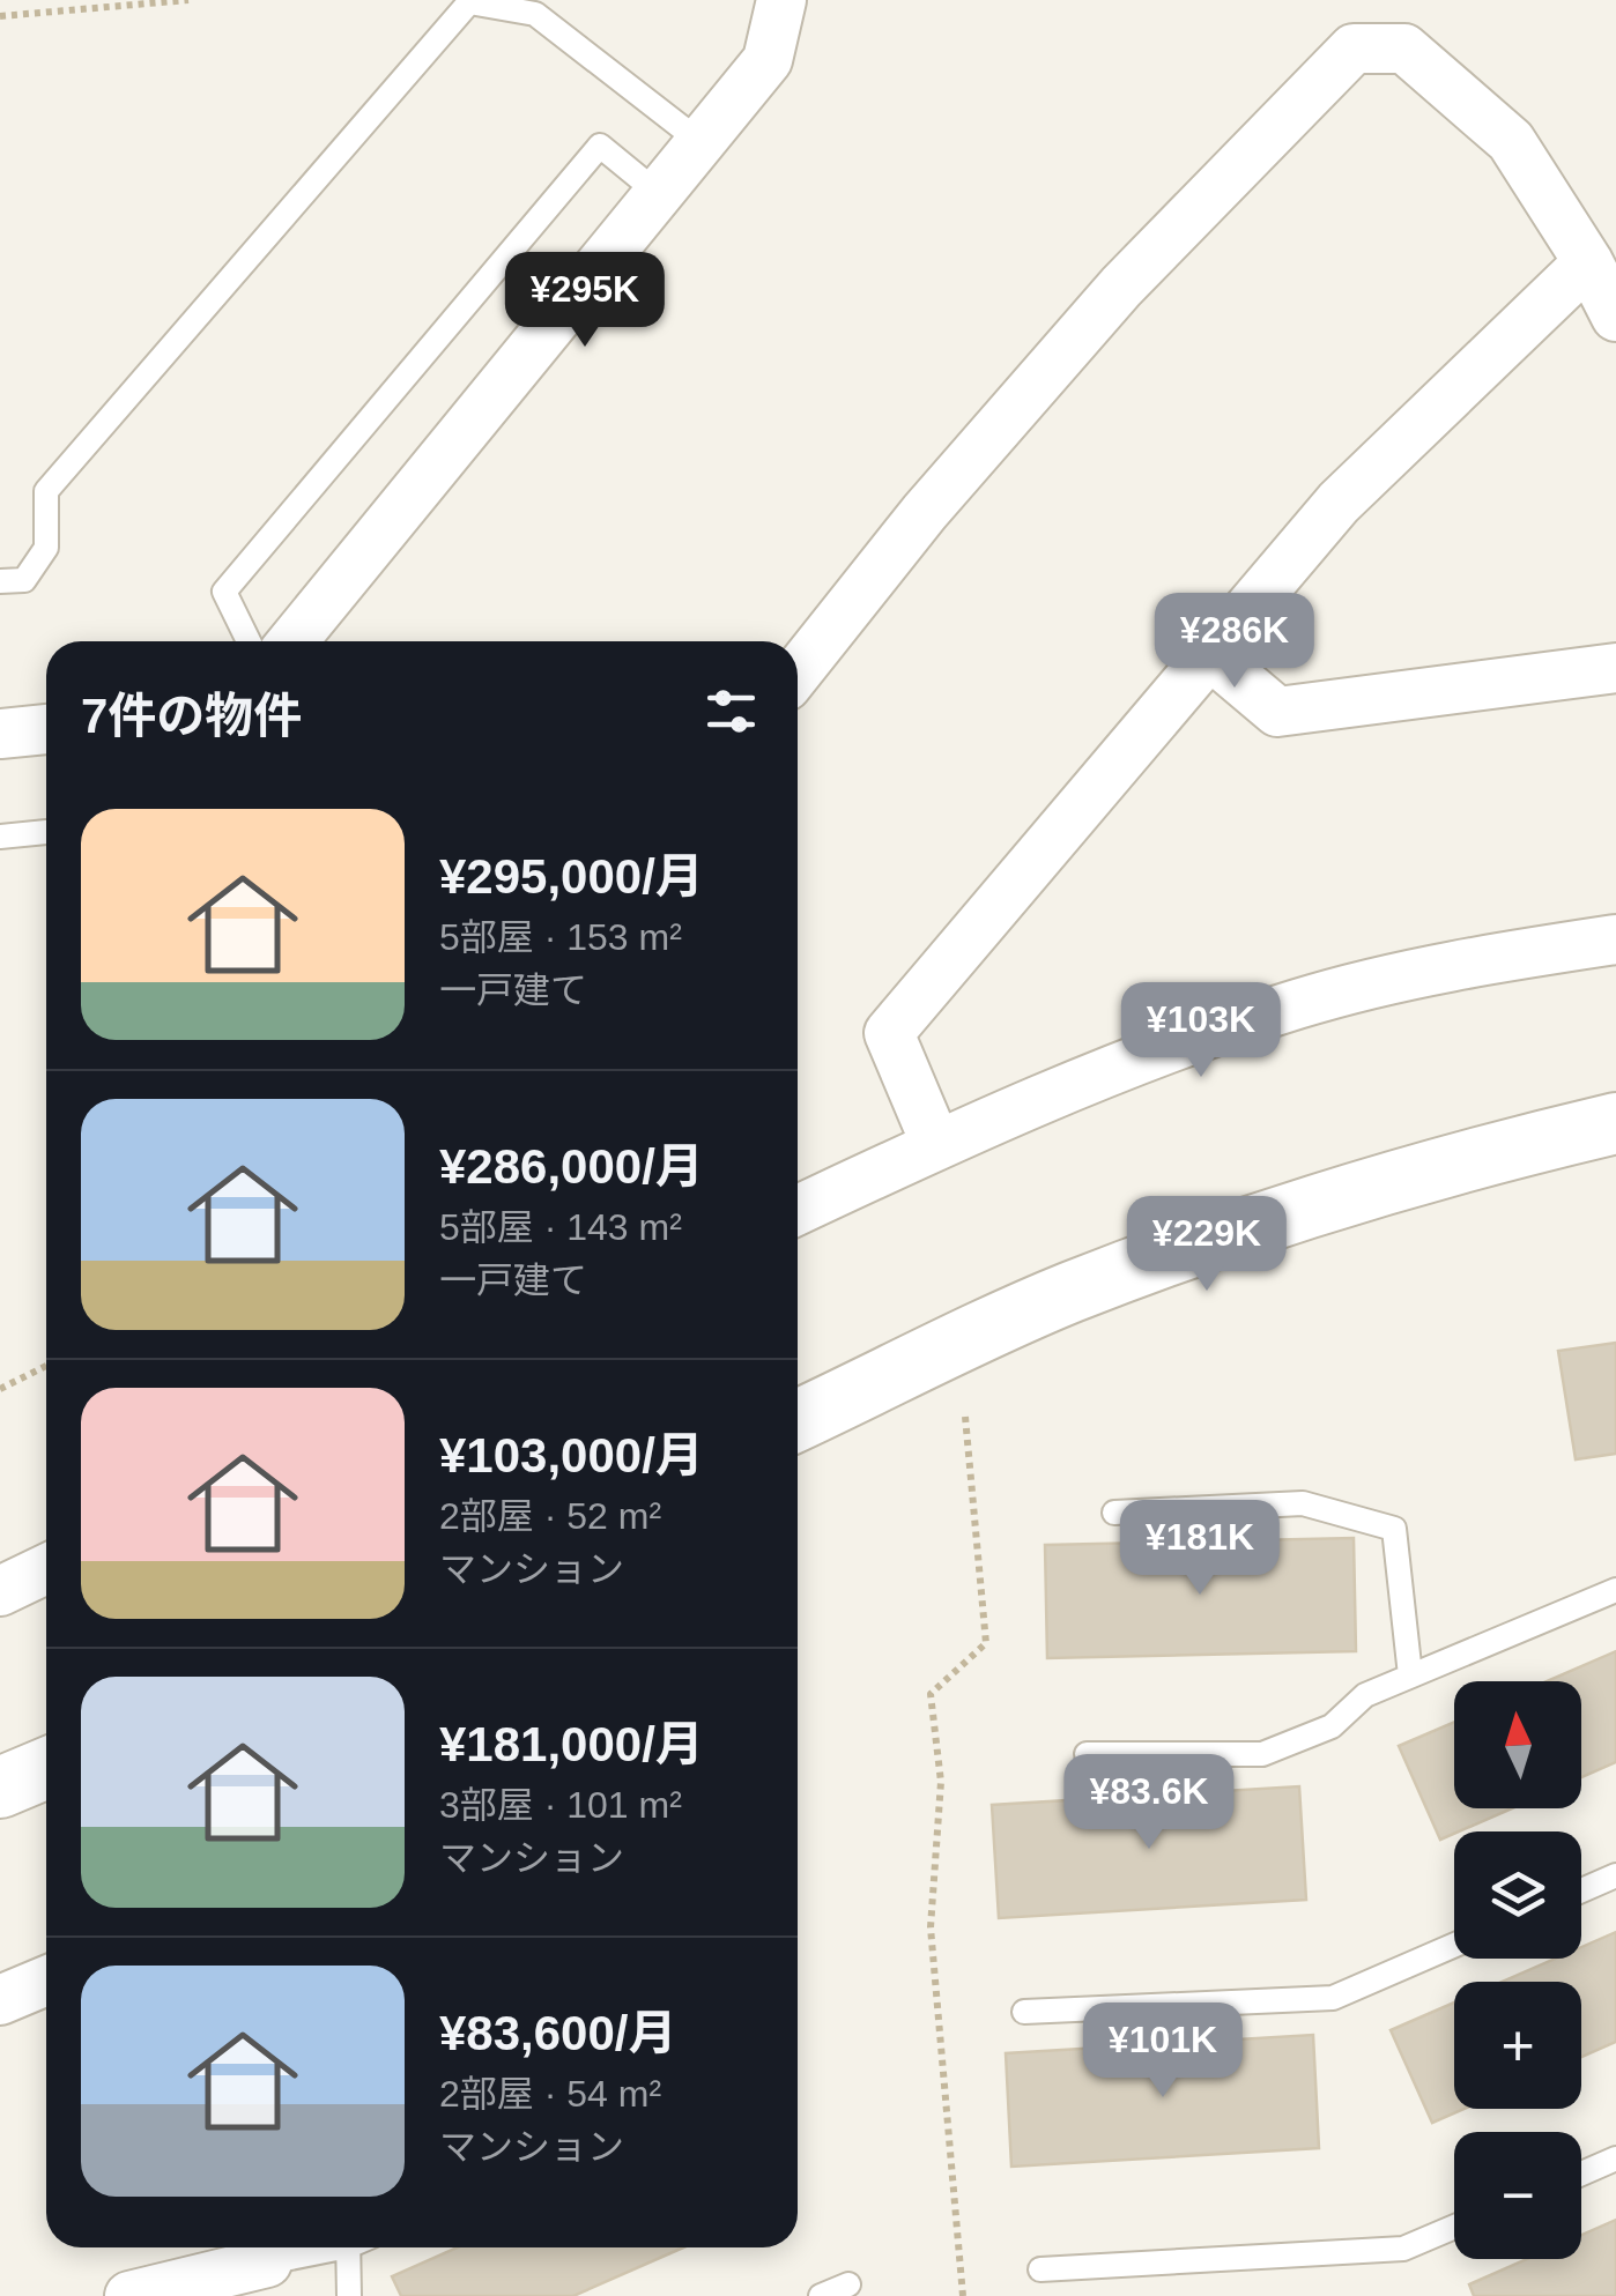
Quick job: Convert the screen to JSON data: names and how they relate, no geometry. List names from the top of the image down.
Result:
{
  "north": "top",
  "page": {
    "price": [
      "¥295K",
      "¥286K",
      "¥103K",
      "¥229K",
      "¥181K",
      "¥83.6K",
      "¥101K"
    ],
    "heading": "7件の物件",
    "list": [
      {
        "name": "¥295,000/月",
        "note": "5部屋 · 153 m² · 一戸建て"
      },
      {
        "name": "¥286,000/月",
        "note": "5部屋 · 143 m² · 一戸建て"
      },
      {
        "name": "¥103,000/月",
        "note": "2部屋 · 52 m² · マンション"
      },
      {
        "name": "¥181,000/月",
        "note": "3部屋 · 101 m² · マンション"
      },
      {
        "name": "¥83,600/月",
        "note": "2部屋 · 54 m² · マンション"
      }
    ],
    "map_buttons": ["+", "−"]
  }
}
